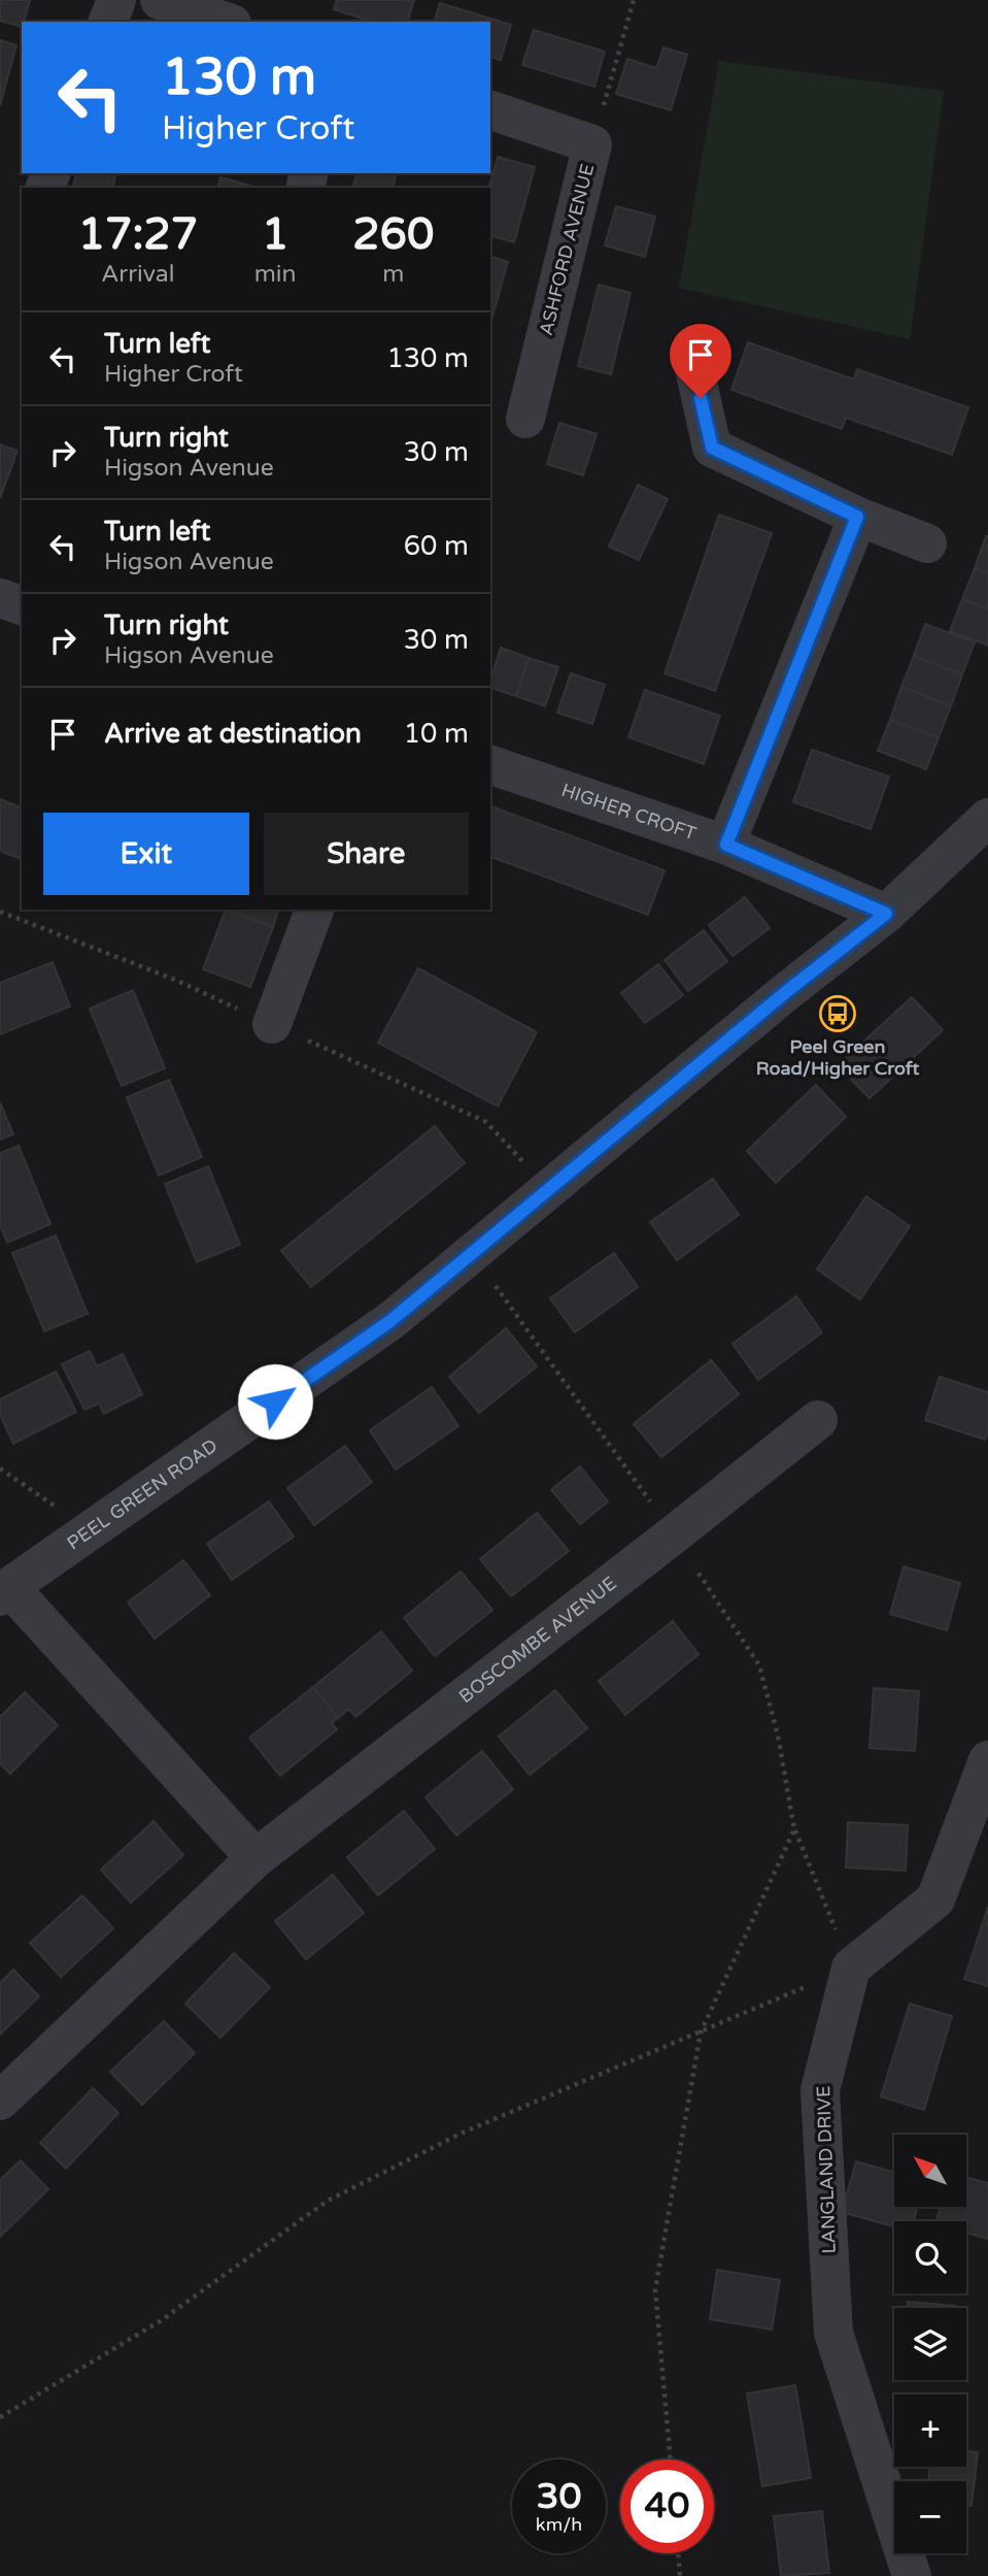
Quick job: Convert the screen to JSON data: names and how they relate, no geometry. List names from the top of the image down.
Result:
{
  "streets": {
    "street": [
      "ASHFORD AVENUE",
      "HIGHER CROFT",
      "PEEL GREEN ROAD",
      "BOSCOMBE AVENUE",
      "LANGLAND DRIVE"
    ]
  },
  "crossings": [
    ["HIGHER CROFT", "PEEL GREEN ROAD"]
  ],
  "places": {
    "bus stop": ["Peel Green Road/Higher Croft"]
  },
  "north": "top left",
  "page": {
    "turn": ["130 m", "Higher Croft"],
    "eta": [
      "17:27",
      "Arrival",
      "1",
      "min",
      "260",
      "m"
    ],
    "list": [
      {
        "name": "Turn left",
        "note": "Higher Croft",
        "value": "130 m"
      },
      {
        "name": "Turn right",
        "note": "Higson Avenue",
        "value": "30 m"
      },
      {
        "name": "Turn left",
        "note": "Higson Avenue",
        "value": "60 m"
      },
      {
        "name": "Turn right",
        "note": "Higson Avenue",
        "value": "30 m"
      },
      {
        "name": "Arrive at destination",
        "value": "10 m"
      }
    ],
    "buttons": ["Exit", "Share"],
    "map_buttons": ["+", "−"],
    "speed": "30 km/h",
    "limit": "40"
  }
}
